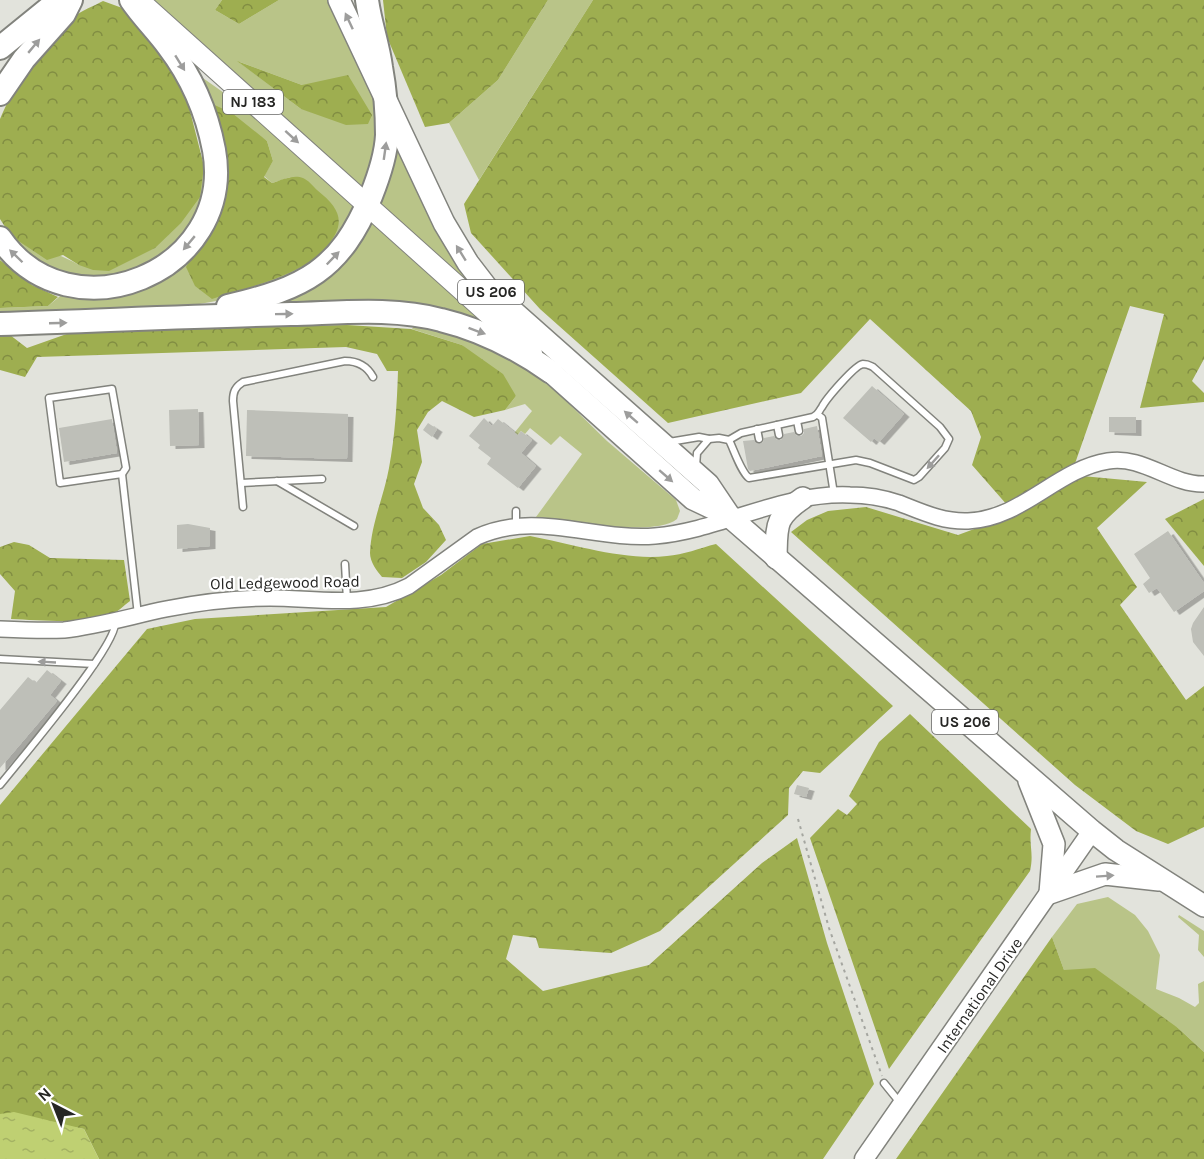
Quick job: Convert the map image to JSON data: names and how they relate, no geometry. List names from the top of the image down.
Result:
{
  "streets": {
    "highway": ["US 206"],
    "main road": ["NJ 183", "International Drive"],
    "street": ["Old Ledgewood Road"]
  },
  "crossings": [
    ["NJ 183", "US 206"],
    ["US 206", "Old Ledgewood Road"],
    ["US 206", "International Drive"]
  ],
  "north": "top left"
}
